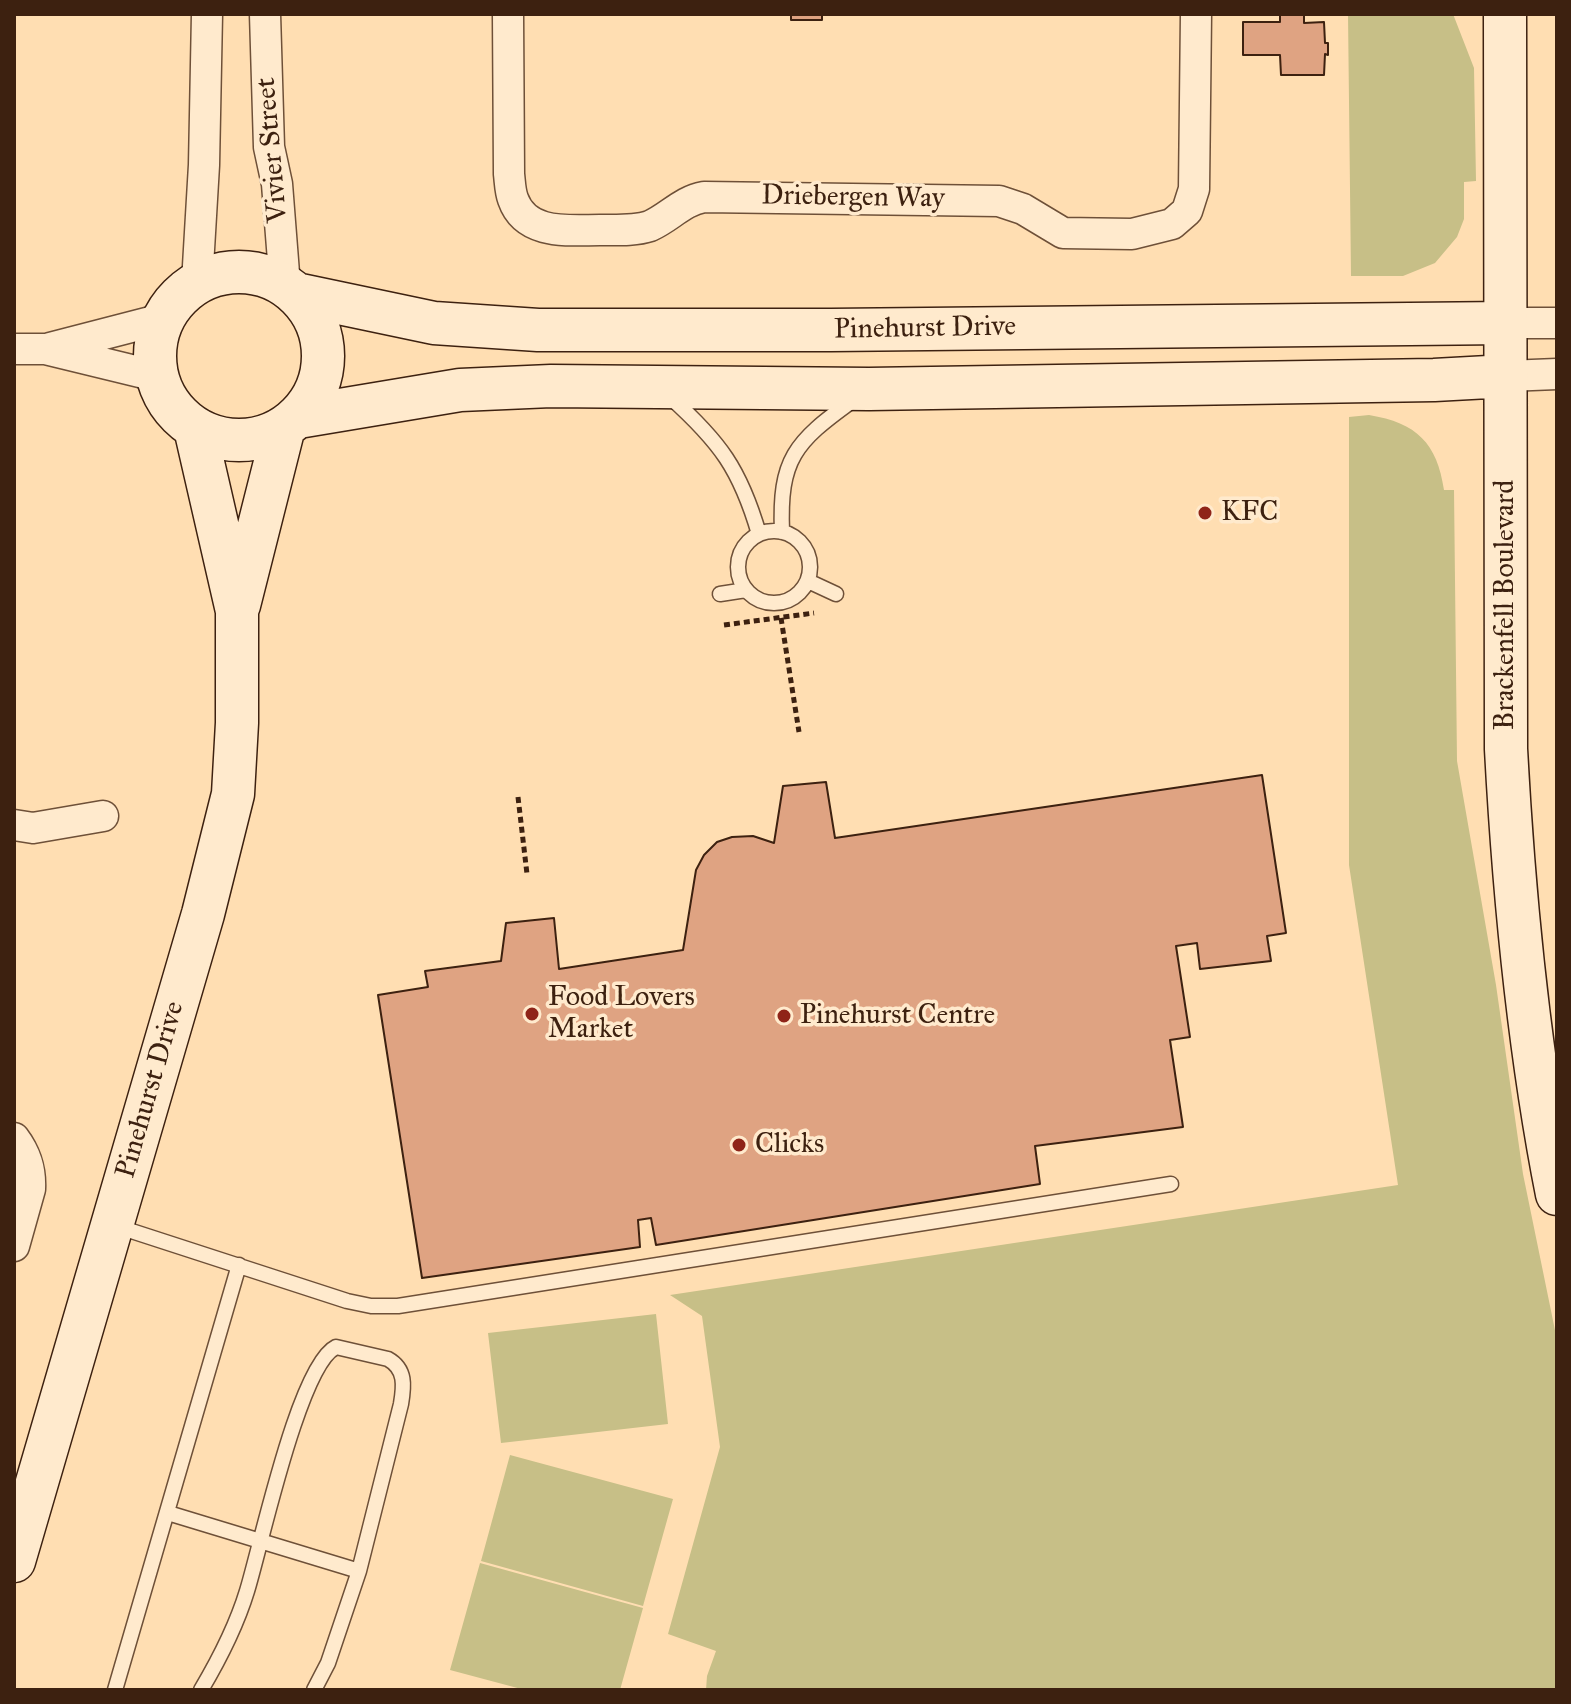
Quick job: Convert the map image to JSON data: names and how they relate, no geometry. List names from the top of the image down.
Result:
{
  "streets": {
    "street": [
      "Vivier Street",
      "Driebergen Way",
      "Pinehurst Drive",
      "Brackenfell Boulevard"
    ]
  },
  "crossings": [
    ["Vivier Street", "Pinehurst Drive"],
    ["Pinehurst Drive", "Brackenfell Boulevard"]
  ],
  "places": [
    "KFC",
    "Food Lovers Market",
    "Pinehurst Centre",
    "Clicks"
  ]
}
